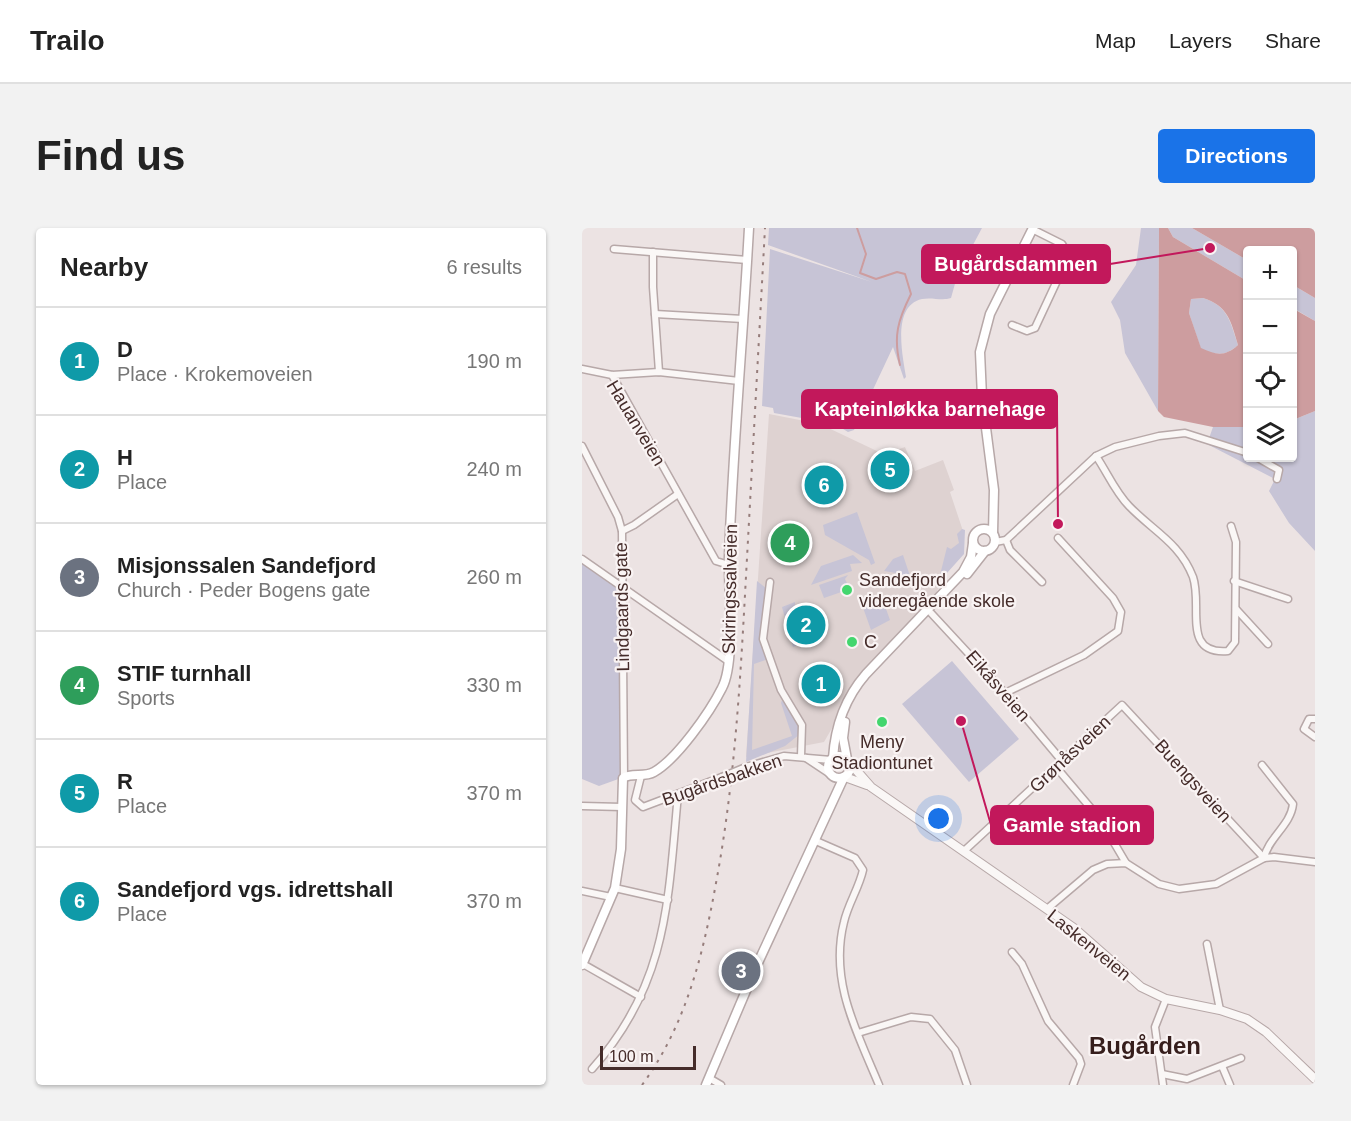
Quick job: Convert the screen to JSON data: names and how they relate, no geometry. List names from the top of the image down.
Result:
{
  "streets": {
    "main road": ["Skiringssalveien"],
    "street": [
      "Hauanveien",
      "Lindgaards gate",
      "Eikåsveien",
      "Grønåsveien",
      "Bugårdsbakken",
      "Buengsveien",
      "Laskenveien"
    ]
  },
  "crossings": [
    ["Hauanveien", "Skiringssalveien"],
    ["Skiringssalveien", "Lindgaards gate"],
    ["Skiringssalveien", "Bugårdsbakken"],
    ["Eikåsveien", "Grønåsveien"],
    ["Grønåsveien", "Buengsveien"],
    ["Grønåsveien", "Laskenveien"],
    ["Bugårdsbakken", "Laskenveien"]
  ],
  "districts": ["Bugården"],
  "places": [
    "Bugårdsdammen",
    "Kapteinløkka barnehage",
    "Sandefjord videregående skole",
    "C",
    "Gamle stadion",
    "Meny Stadiontunet"
  ],
  "scale_bar": "100 m",
  "page": {
    "header": "Trailo",
    "nav": ["Map", "Layers", "Share"],
    "buttons": "Directions",
    "title": "Find us",
    "heading": ["Nearby", "6 results"],
    "map_buttons": ["+", "−"],
    "list": [
      {
        "mark": "1",
        "name": "D",
        "note": "Place · Krokemoveien",
        "value": "190 m"
      },
      {
        "mark": "2",
        "name": "H",
        "note": "Place",
        "value": "240 m"
      },
      {
        "mark": "3",
        "name": "Misjonssalen Sandefjord",
        "note": "Church · Peder Bogens gate",
        "value": "260 m"
      },
      {
        "mark": "4",
        "name": "STIF turnhall",
        "note": "Sports",
        "value": "330 m"
      },
      {
        "mark": "5",
        "name": "R",
        "note": "Place",
        "value": "370 m"
      },
      {
        "mark": "6",
        "name": "Sandefjord vgs. idrettshall",
        "note": "Place",
        "value": "370 m"
      }
    ],
    "pins": [
      "5",
      "6",
      "4",
      "2",
      "1",
      "3"
    ],
    "scale": "100 m"
  }
}
